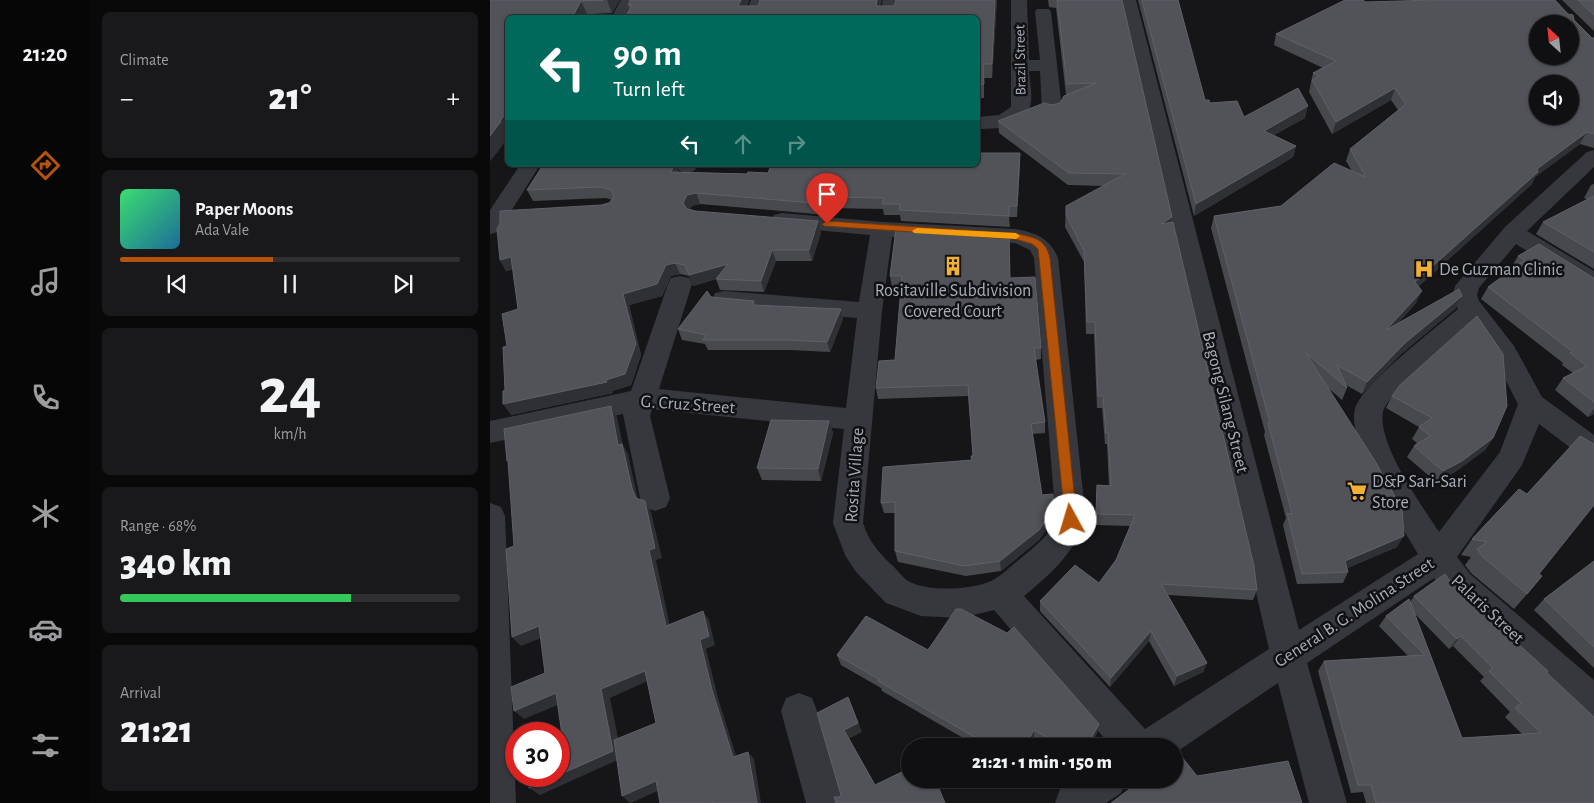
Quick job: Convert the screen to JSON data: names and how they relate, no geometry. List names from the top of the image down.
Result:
{
  "streets": {
    "street": [
      "Brazil Street",
      "Bagong Silang Street",
      "G. Cruz Street",
      "Rosita Village",
      "Palaris Street",
      "General B. G. Molina Street"
    ]
  },
  "crossings": [
    ["Bagong Silang Street", "General B. G. Molina Street"],
    ["G. Cruz Street", "Rosita Village"],
    ["Palaris Street", "General B. G. Molina Street"]
  ],
  "places": {
    "building": ["Rositaville Subdivision Covered Court"],
    "hospital": ["De Guzman Clinic"],
    "supermarket": ["D&P Sari-Sari Store"]
  },
  "north": "top left",
  "page": {
    "tabs": "21:20",
    "tile": [
      "Climate",
      ["24", "km/h"],
      ["Range · 68%", "340 km"],
      ["Arrival", "21:21"]
    ],
    "turn": ["90 m", "Turn left"],
    "heat": ["−", "21°", "+"],
    "song": ["Paper Moons", "Ada Vale"],
    "limit": "30",
    "trip": "21:21 · 1 min · 150 m"
  }
}
